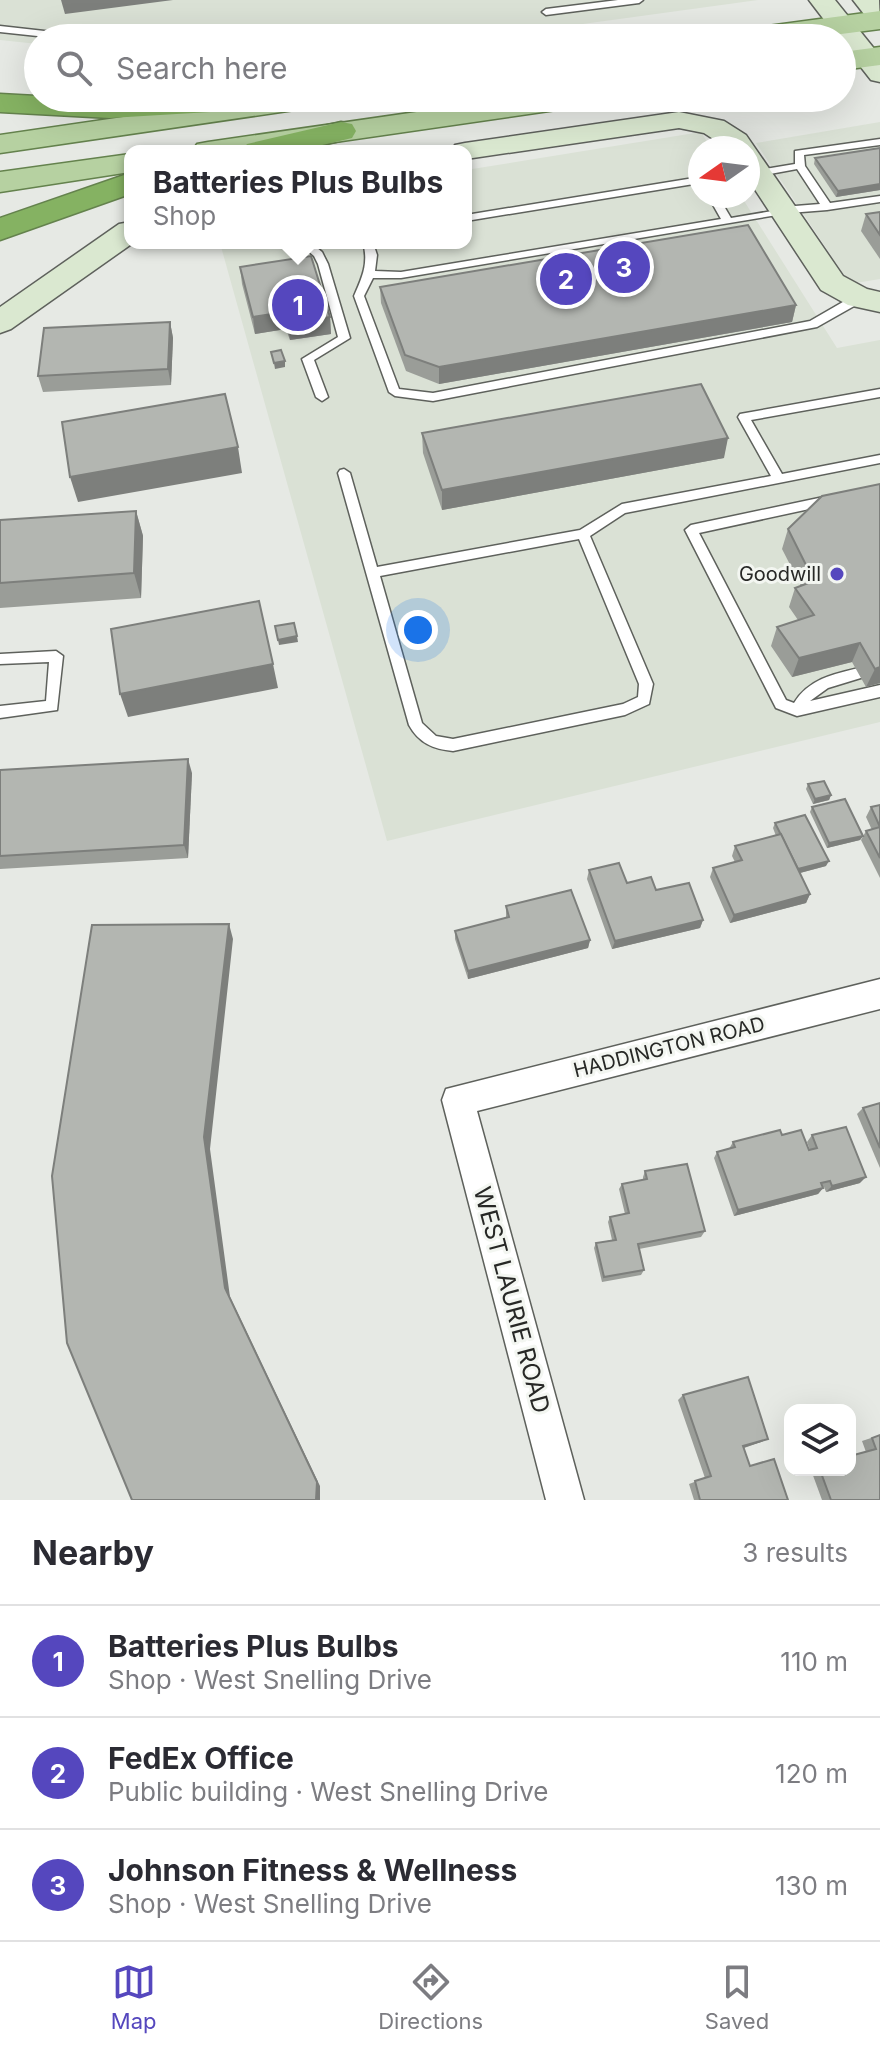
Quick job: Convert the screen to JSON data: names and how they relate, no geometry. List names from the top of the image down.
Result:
{
  "streets": {
    "street": ["HADDINGTON ROAD", "WEST LAURIE ROAD"]
  },
  "crossings": [
    ["HADDINGTON ROAD", "WEST LAURIE ROAD"]
  ],
  "places": ["Goodwill"],
  "north": "left",
  "page": {
    "search": "Search here",
    "popup": ["Batteries Plus Bulbs", "Shop"],
    "pins": ["3", "2", "1"],
    "heading": ["Nearby", "3 results"],
    "list": [
      {
        "mark": "1",
        "name": "Batteries Plus Bulbs",
        "note": "Shop · West Snelling Drive",
        "value": "110 m"
      },
      {
        "mark": "2",
        "name": "FedEx Office",
        "note": "Public building · West Snelling Drive",
        "value": "120 m"
      },
      {
        "mark": "3",
        "name": "Johnson Fitness & Wellness",
        "note": "Shop · West Snelling Drive",
        "value": "130 m"
      }
    ],
    "nav": ["Map", "Directions", "Saved"]
  }
}
